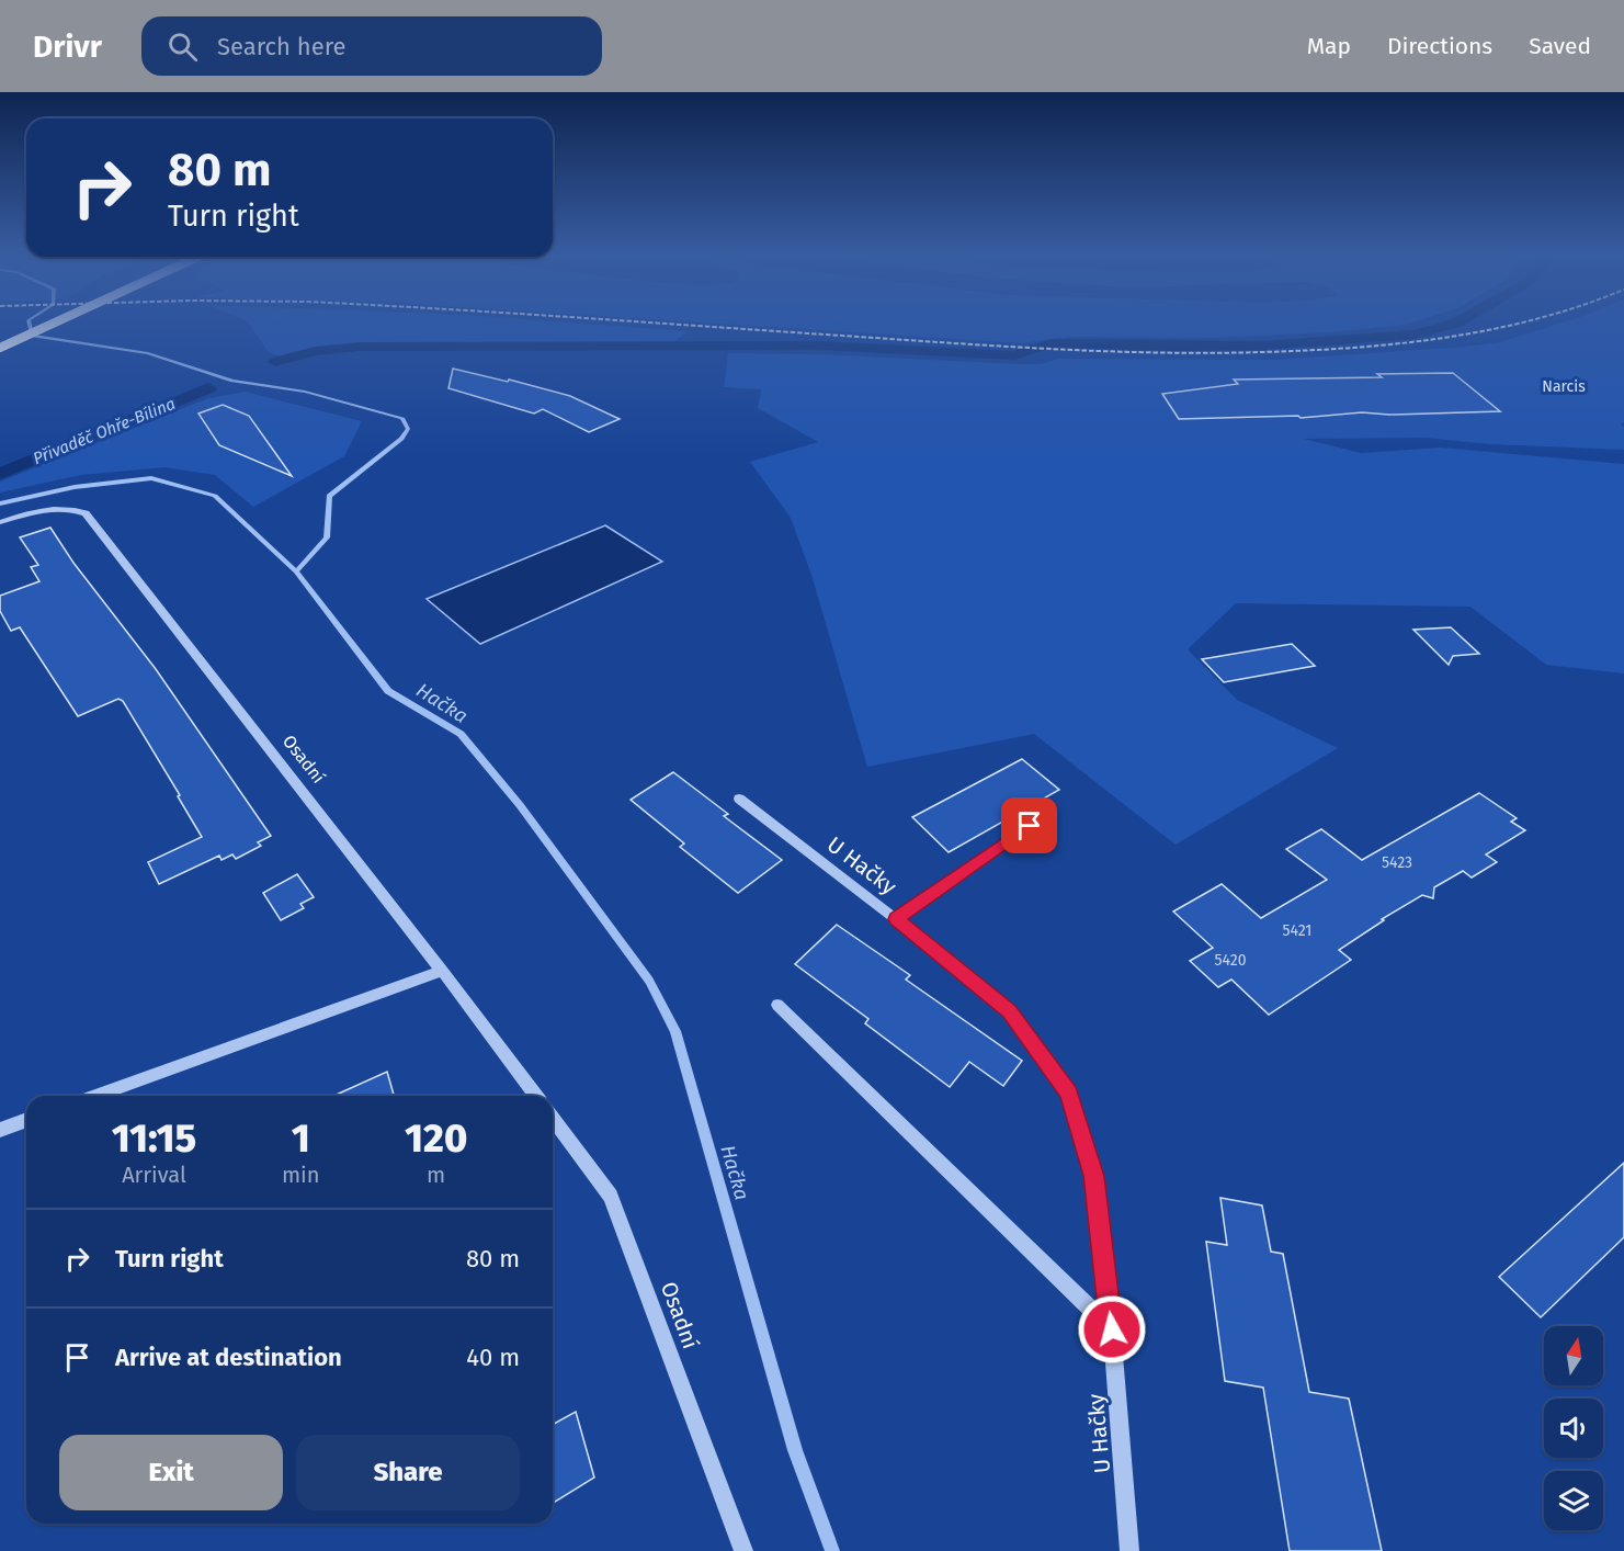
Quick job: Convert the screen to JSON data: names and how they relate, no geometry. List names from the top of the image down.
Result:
{
  "streets": {
    "street": ["Osadní", "U Hačky"]
  },
  "water": ["Přivaděč Ohře-Bílina", "Hačka"],
  "parks": ["Narcis"],
  "house_numbers": ["5423", "5421", "5420"],
  "north": "top",
  "page": {
    "header": "Drivr",
    "search": "Search here",
    "nav": ["Map", "Directions", "Saved"],
    "turn": ["80 m", "Turn right"],
    "eta": [
      "11:15",
      "Arrival",
      "1",
      "min",
      "120",
      "m"
    ],
    "list": [
      {
        "name": "Turn right",
        "value": "80 m"
      },
      {
        "name": "Arrive at destination",
        "value": "40 m"
      }
    ],
    "buttons": ["Exit", "Share"]
  }
}
